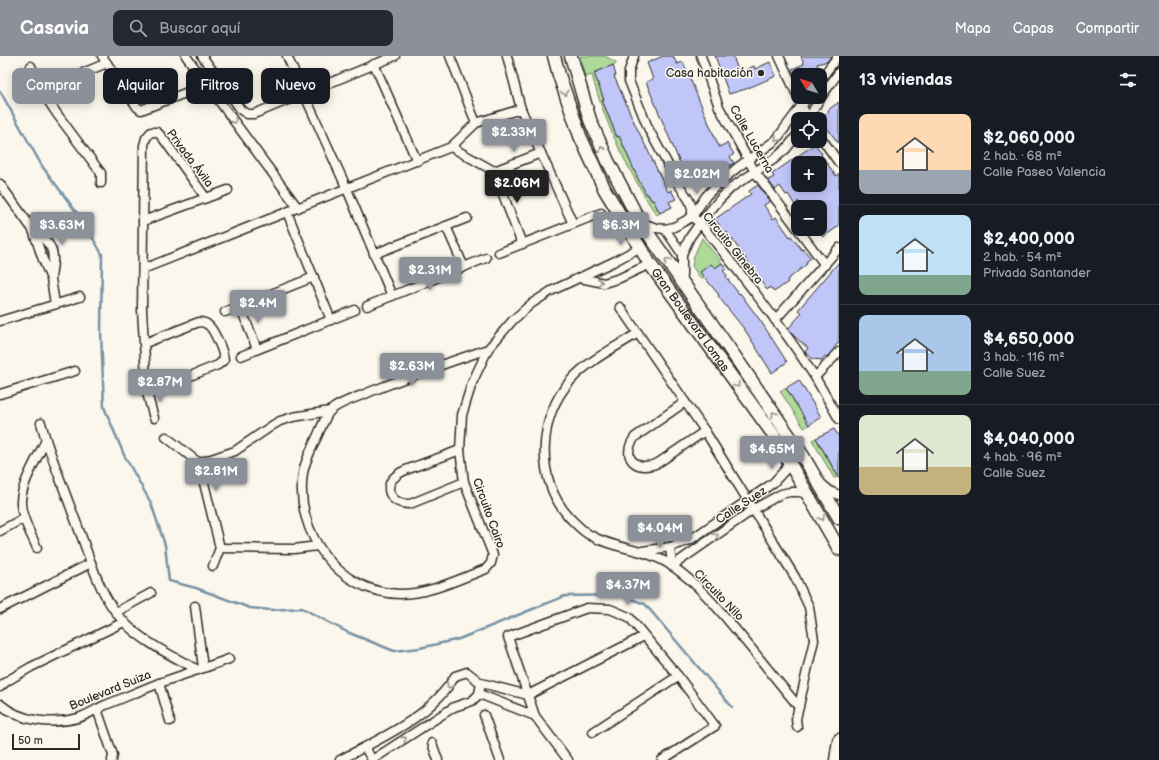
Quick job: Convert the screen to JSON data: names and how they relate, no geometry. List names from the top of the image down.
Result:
{
  "streets": {
    "main road": ["Gran Boulevard Lomas"],
    "street": [
      "Calle Lucerna",
      "Privada Ávila",
      "Circuito Ginebra",
      "Calle Suez",
      "Circuito Cairo",
      "Circuito Nilo",
      "Boulevard Suiza"
    ]
  },
  "crossings": [
    ["Gran Boulevard Lomas", "Calle Suez"],
    ["Gran Boulevard Lomas", "Circuito Cairo"],
    ["Calle Suez", "Circuito Nilo"]
  ],
  "places": ["Casa habitación"],
  "scale_bar": "50 m",
  "north": "top left",
  "page": {
    "header": "Casavia",
    "search": "Buscar aquí",
    "nav": ["Mapa", "Capas", "Compartir"],
    "heading": "13 viviendas",
    "map_buttons": ["+", "−"],
    "chip": [
      "Comprar",
      "Alquilar",
      "Filtros",
      "Nuevo"
    ],
    "list": [
      {
        "name": "$2,060,000",
        "note": "2 hab. · 68 m² · Calle Paseo Valencia"
      },
      {
        "name": "$2,400,000",
        "note": "2 hab. · 54 m² · Privada Santander"
      },
      {
        "name": "$4,650,000",
        "note": "3 hab. · 116 m² · Calle Suez"
      },
      {
        "name": "$4,040,000",
        "note": "4 hab. · 96 m² · Calle Suez"
      }
    ],
    "price": [
      "$2.33M",
      "$2.02M",
      "$2.06M",
      "$3.63M",
      "$6.3M",
      "$2.31M",
      "$2.4M",
      "$2.63M",
      "$2.87M",
      "$4.65M",
      "$2.81M",
      "$4.04M",
      "$4.37M"
    ],
    "scale": "50 m"
  }
}
